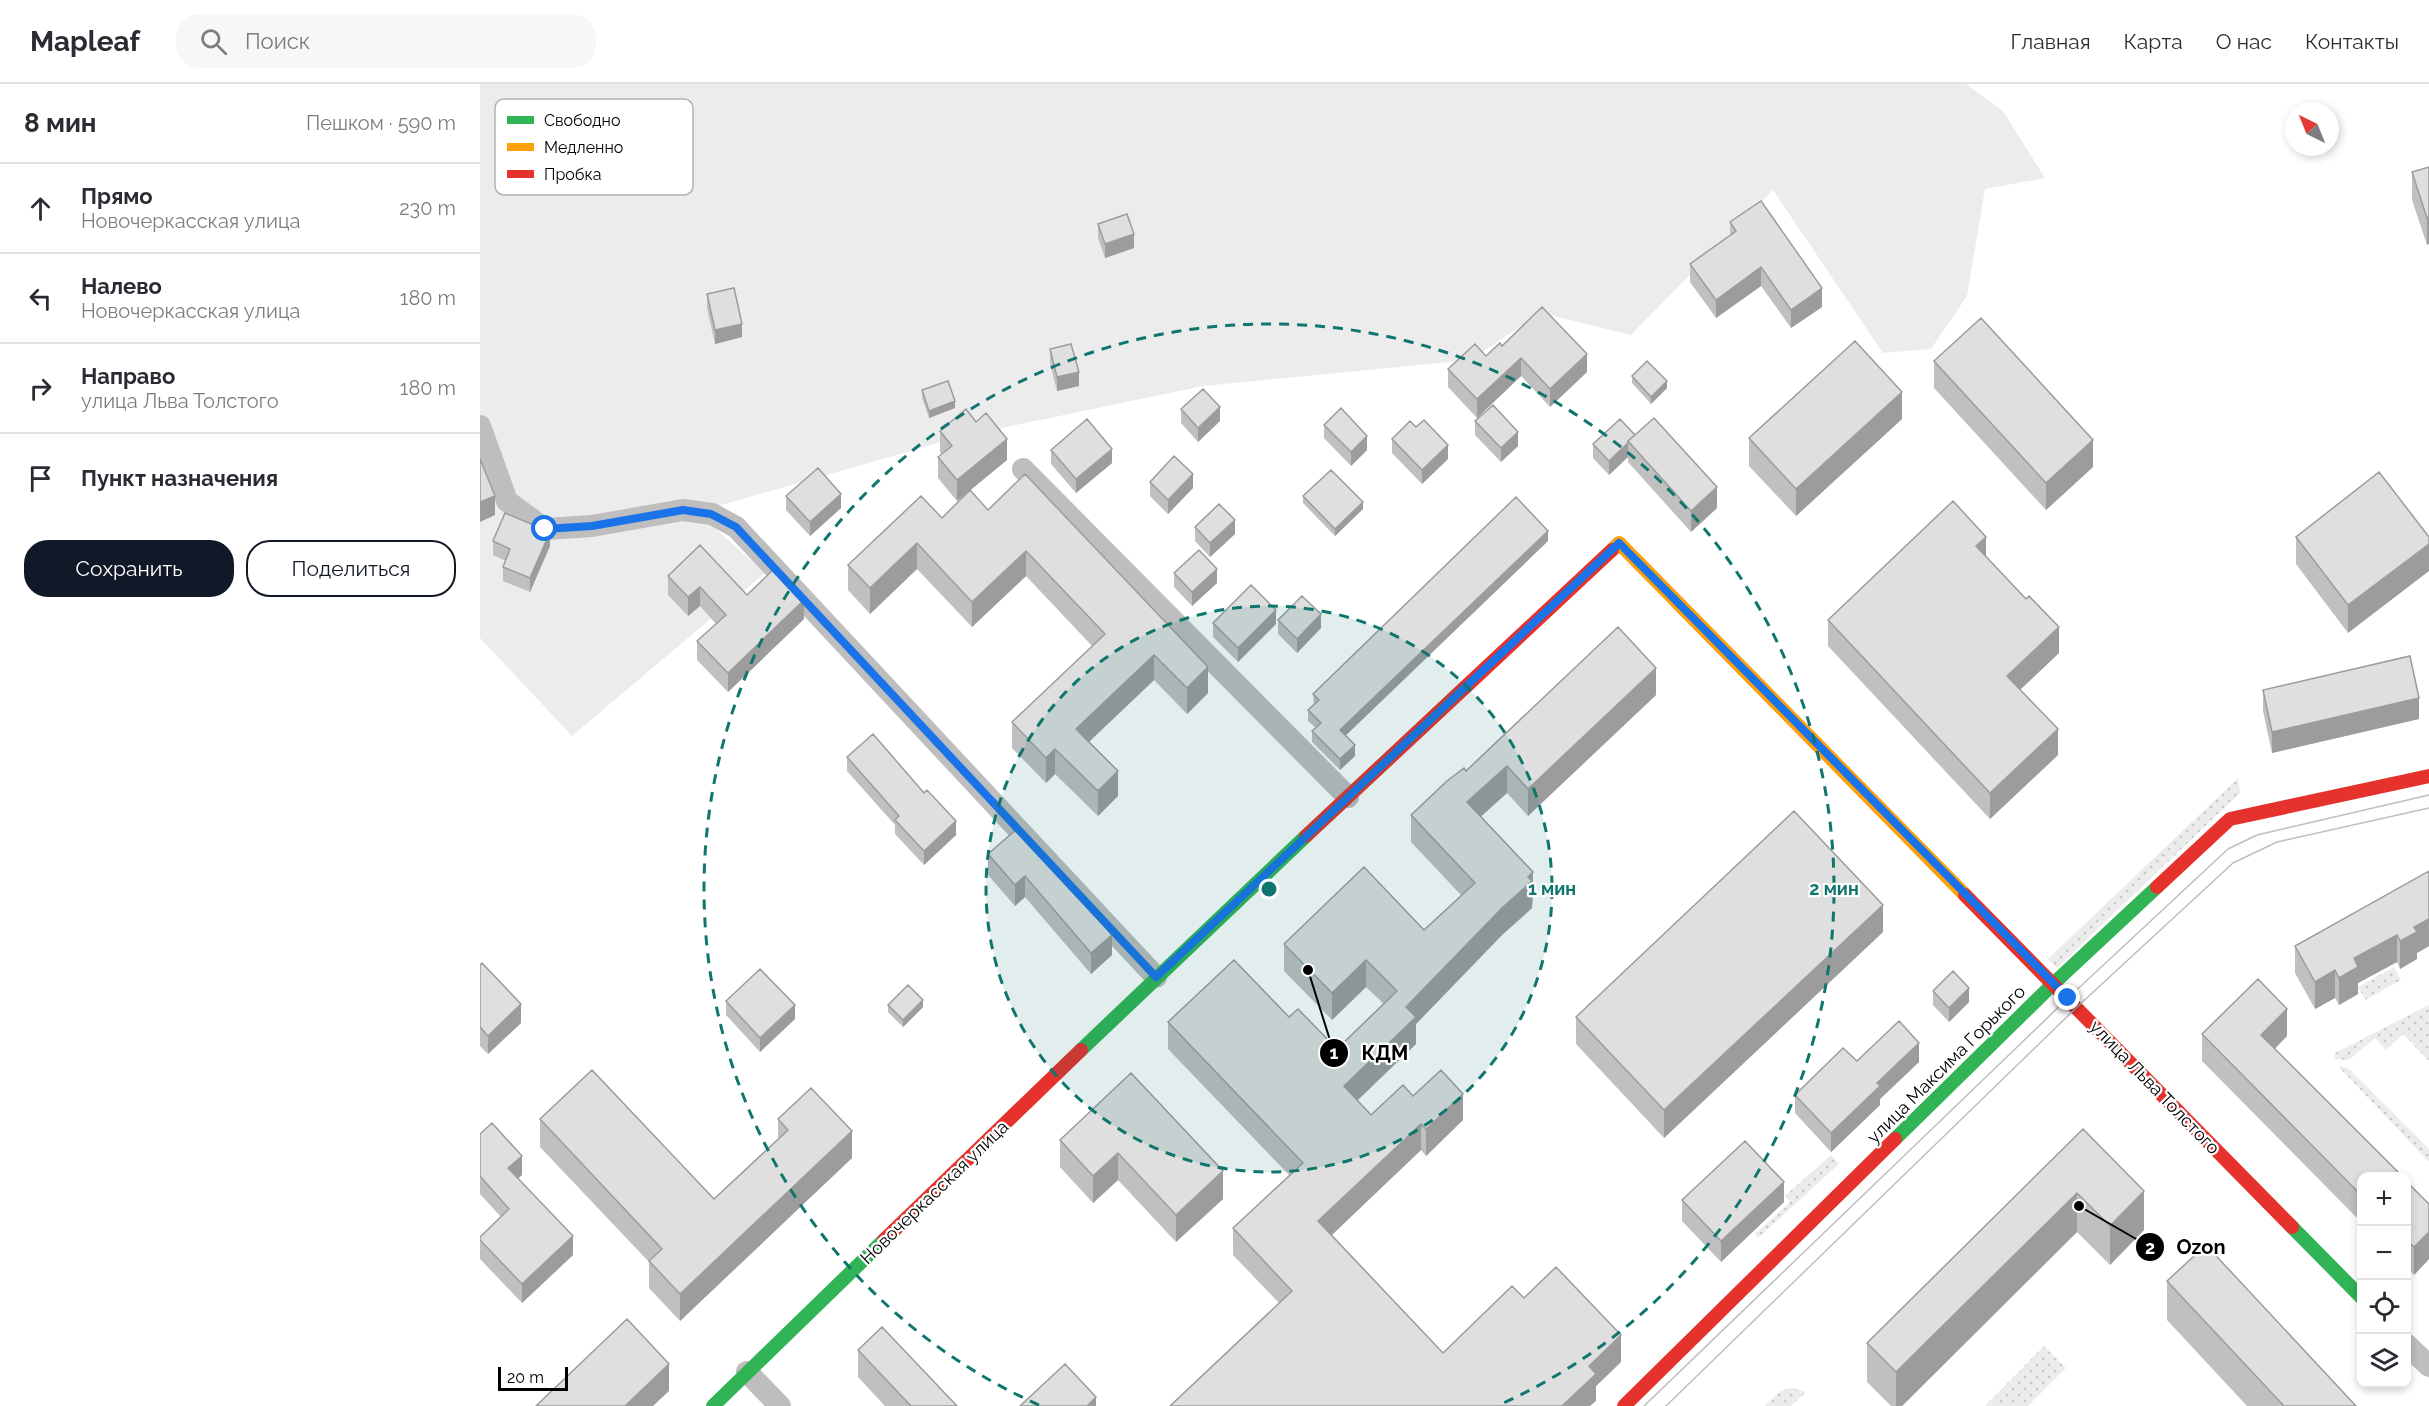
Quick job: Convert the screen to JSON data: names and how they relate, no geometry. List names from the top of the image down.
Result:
{
  "streets": {
    "street": ["улица Максима Горького", "улица Льва Толстого", "Новочеркасская улица"]
  },
  "crossings": [
    ["улица Максима Горького", "улица Льва Толстого"],
    ["улица Льва Толстого", "Новочеркасская улица"]
  ],
  "places": ["КДМ", "Ozon"],
  "legend": ["Свободно", "Медленно", "Пробка"],
  "scale_bar": "20 m",
  "north": "top left",
  "page": {
    "header": "Mapleaf",
    "search": "Поиск",
    "nav": [
      "Главная",
      "Карта",
      "О нас",
      "Контакты"
    ],
    "heading": ["8 мин", "Пешком · 590 m"],
    "list": [
      ["Прямо", "Новочеркасская улица", "230 m"],
      ["Налево", "Новочеркасская улица", "180 m"],
      ["Направо", "улица Льва Толстого", "180 m"],
      "Пункт назначения"
    ],
    "buttons": ["Сохранить", "Поделиться"],
    "map_buttons": ["+", "−"],
    "scale": "20 m"
  },
  "rings": ["1 мин", "2 мин"]
}
